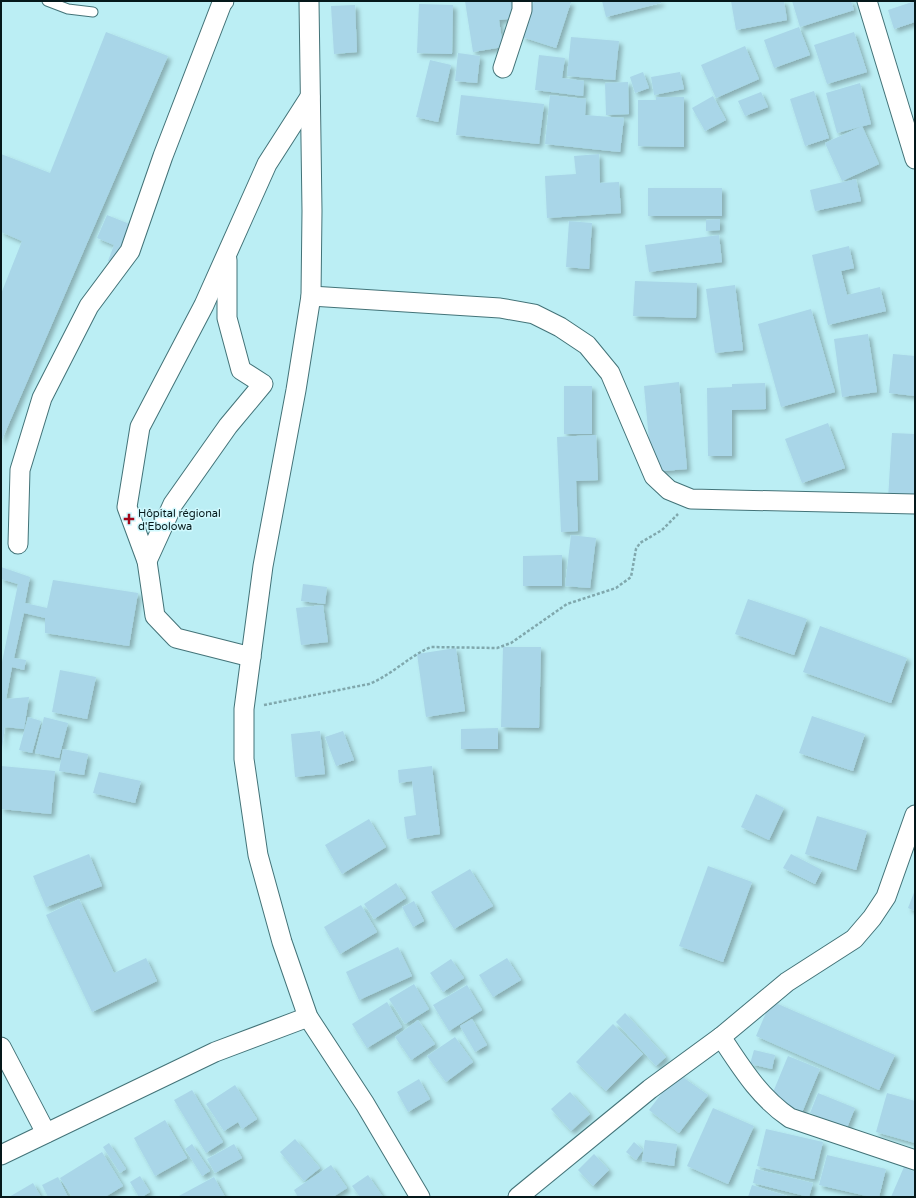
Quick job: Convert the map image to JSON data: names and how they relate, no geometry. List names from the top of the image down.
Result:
{
  "places": {
    "health": ["Hôpital régional d'Ebolowa"]
  }
}
